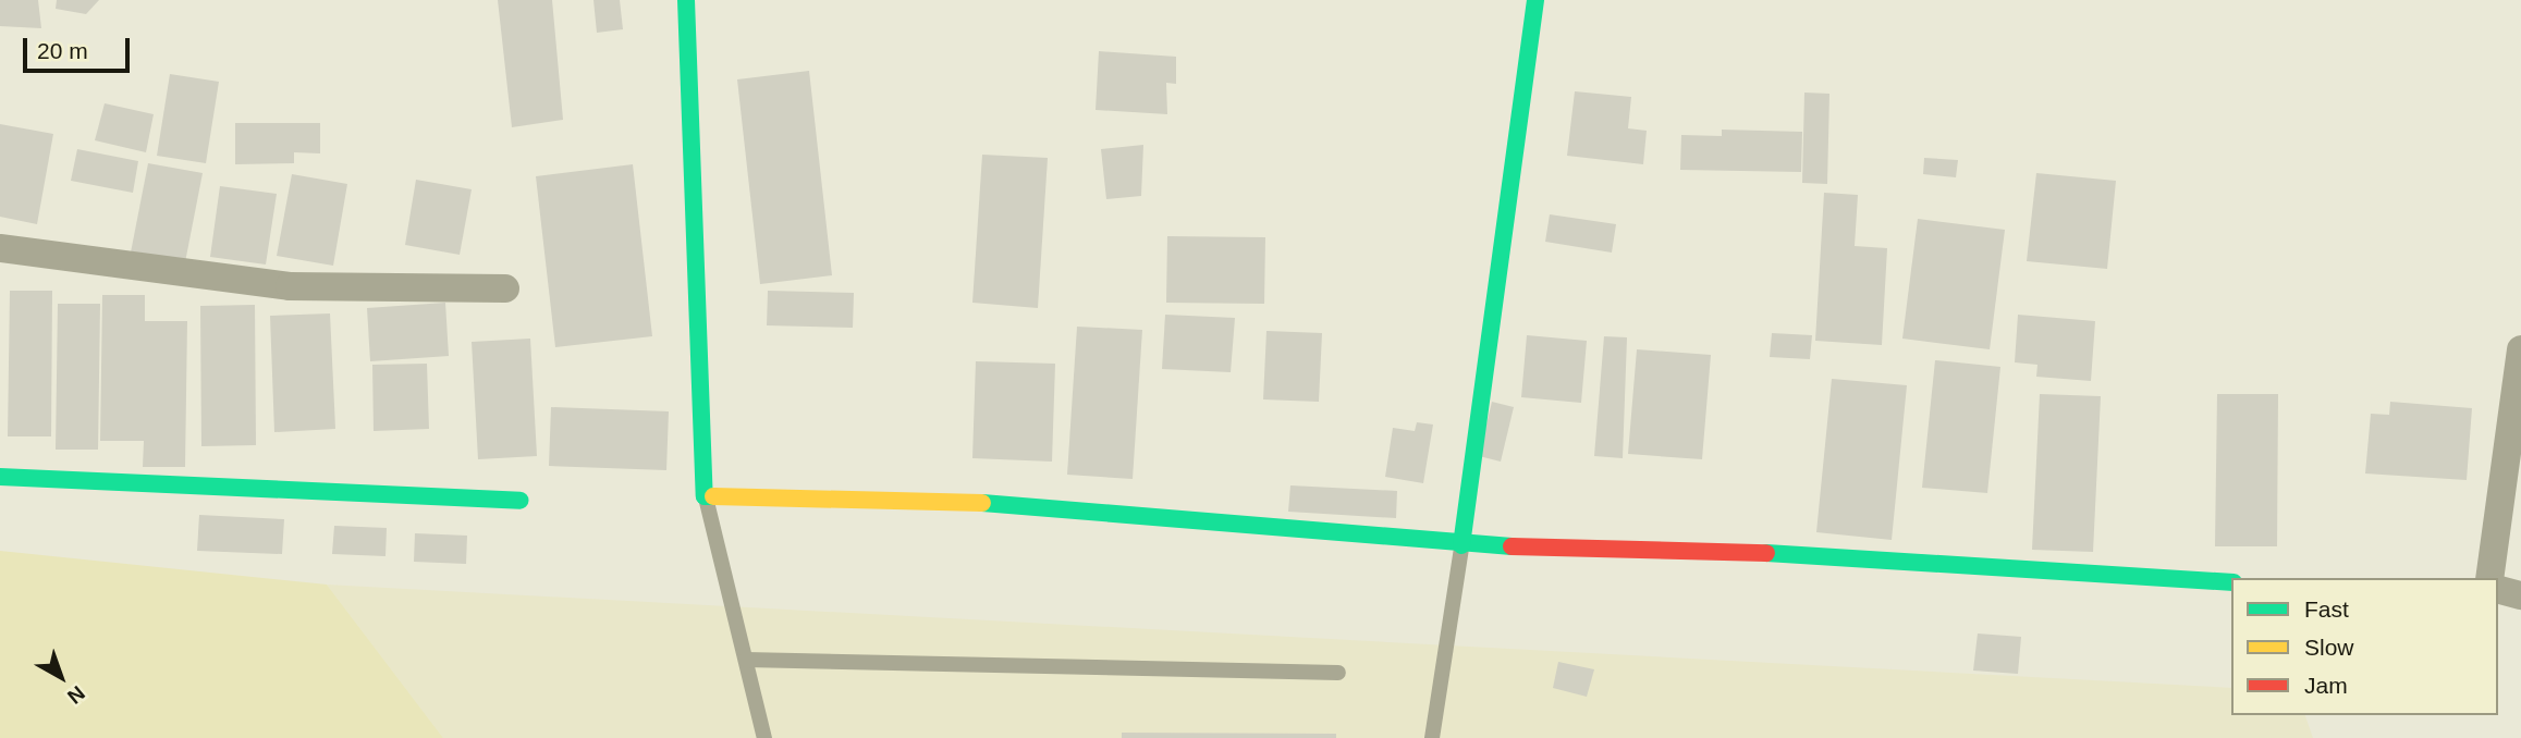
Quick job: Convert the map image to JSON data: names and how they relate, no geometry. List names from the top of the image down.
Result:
{
  "legend": ["Fast", "Slow", "Jam"],
  "scale_bar": "20 m",
  "north": "bottom right"
}
